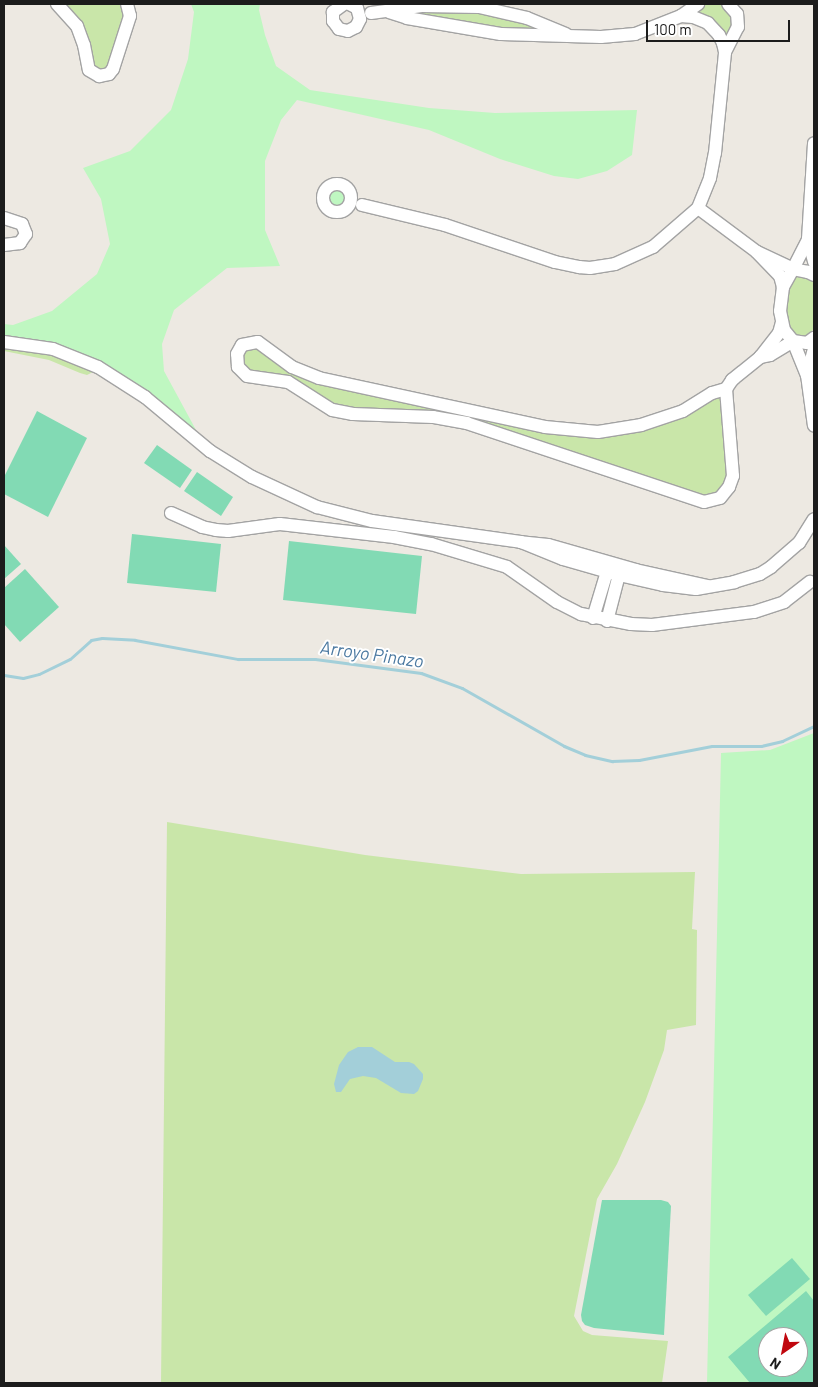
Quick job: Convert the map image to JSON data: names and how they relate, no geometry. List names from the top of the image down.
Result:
{
  "water": ["Arroyo Pinazo"],
  "scale_bar": "100 m",
  "north": "bottom left"
}
